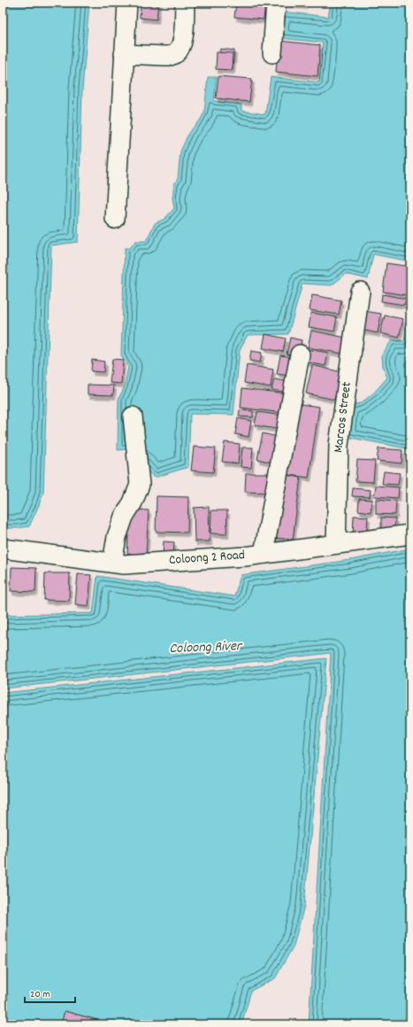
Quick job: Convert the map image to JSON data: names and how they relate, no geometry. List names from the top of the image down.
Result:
{
  "streets": {
    "street": ["Marcos Street", "Coloong 2 Road"]
  },
  "crossings": [
    ["Marcos Street", "Coloong 2 Road"]
  ],
  "water": ["Coloong River"],
  "scale_bar": "20 m"
}
